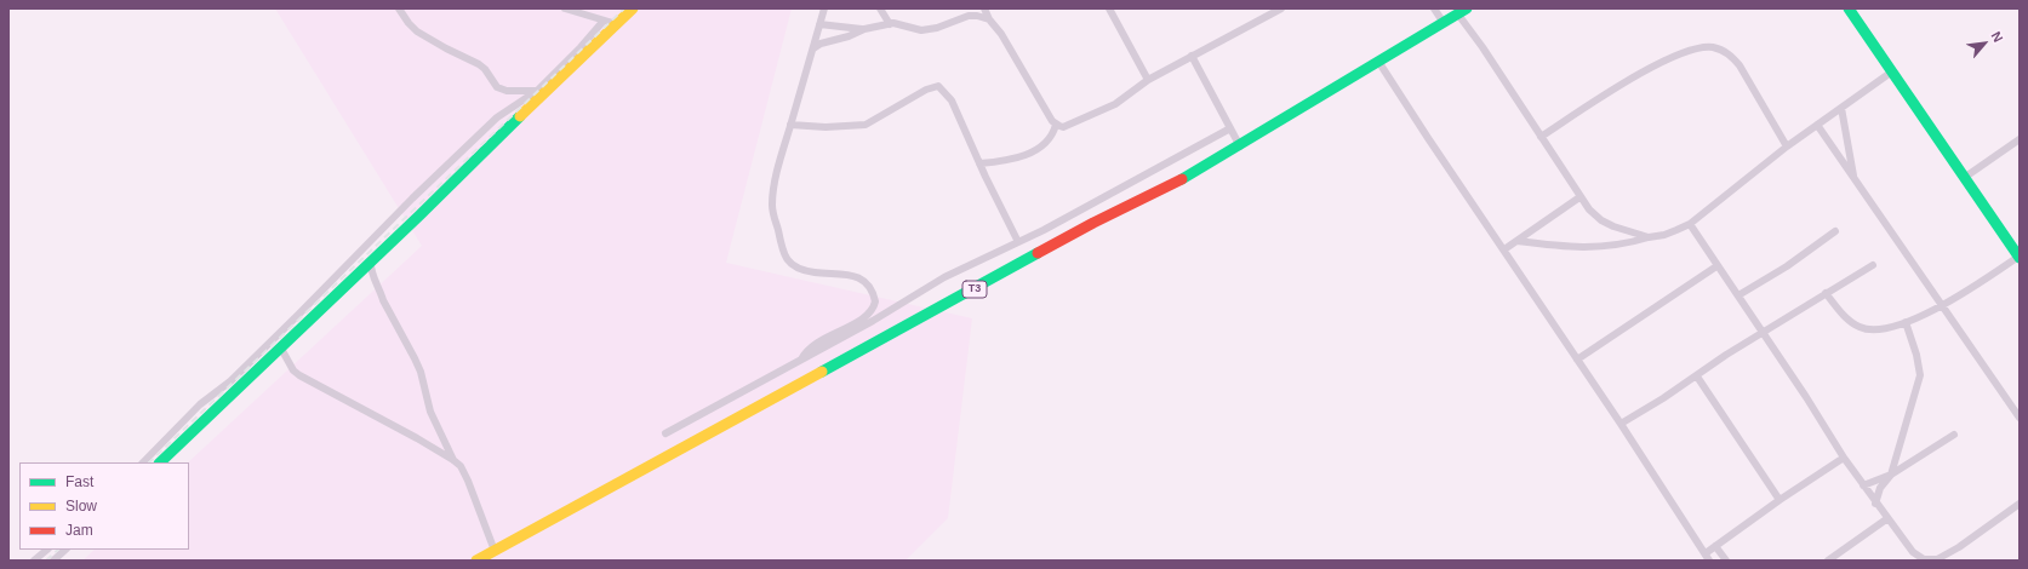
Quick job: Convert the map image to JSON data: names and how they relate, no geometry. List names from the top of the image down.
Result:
{
  "streets": {
    "main road": ["T3"]
  },
  "legend": ["Fast", "Slow", "Jam"],
  "north": "top right"
}
